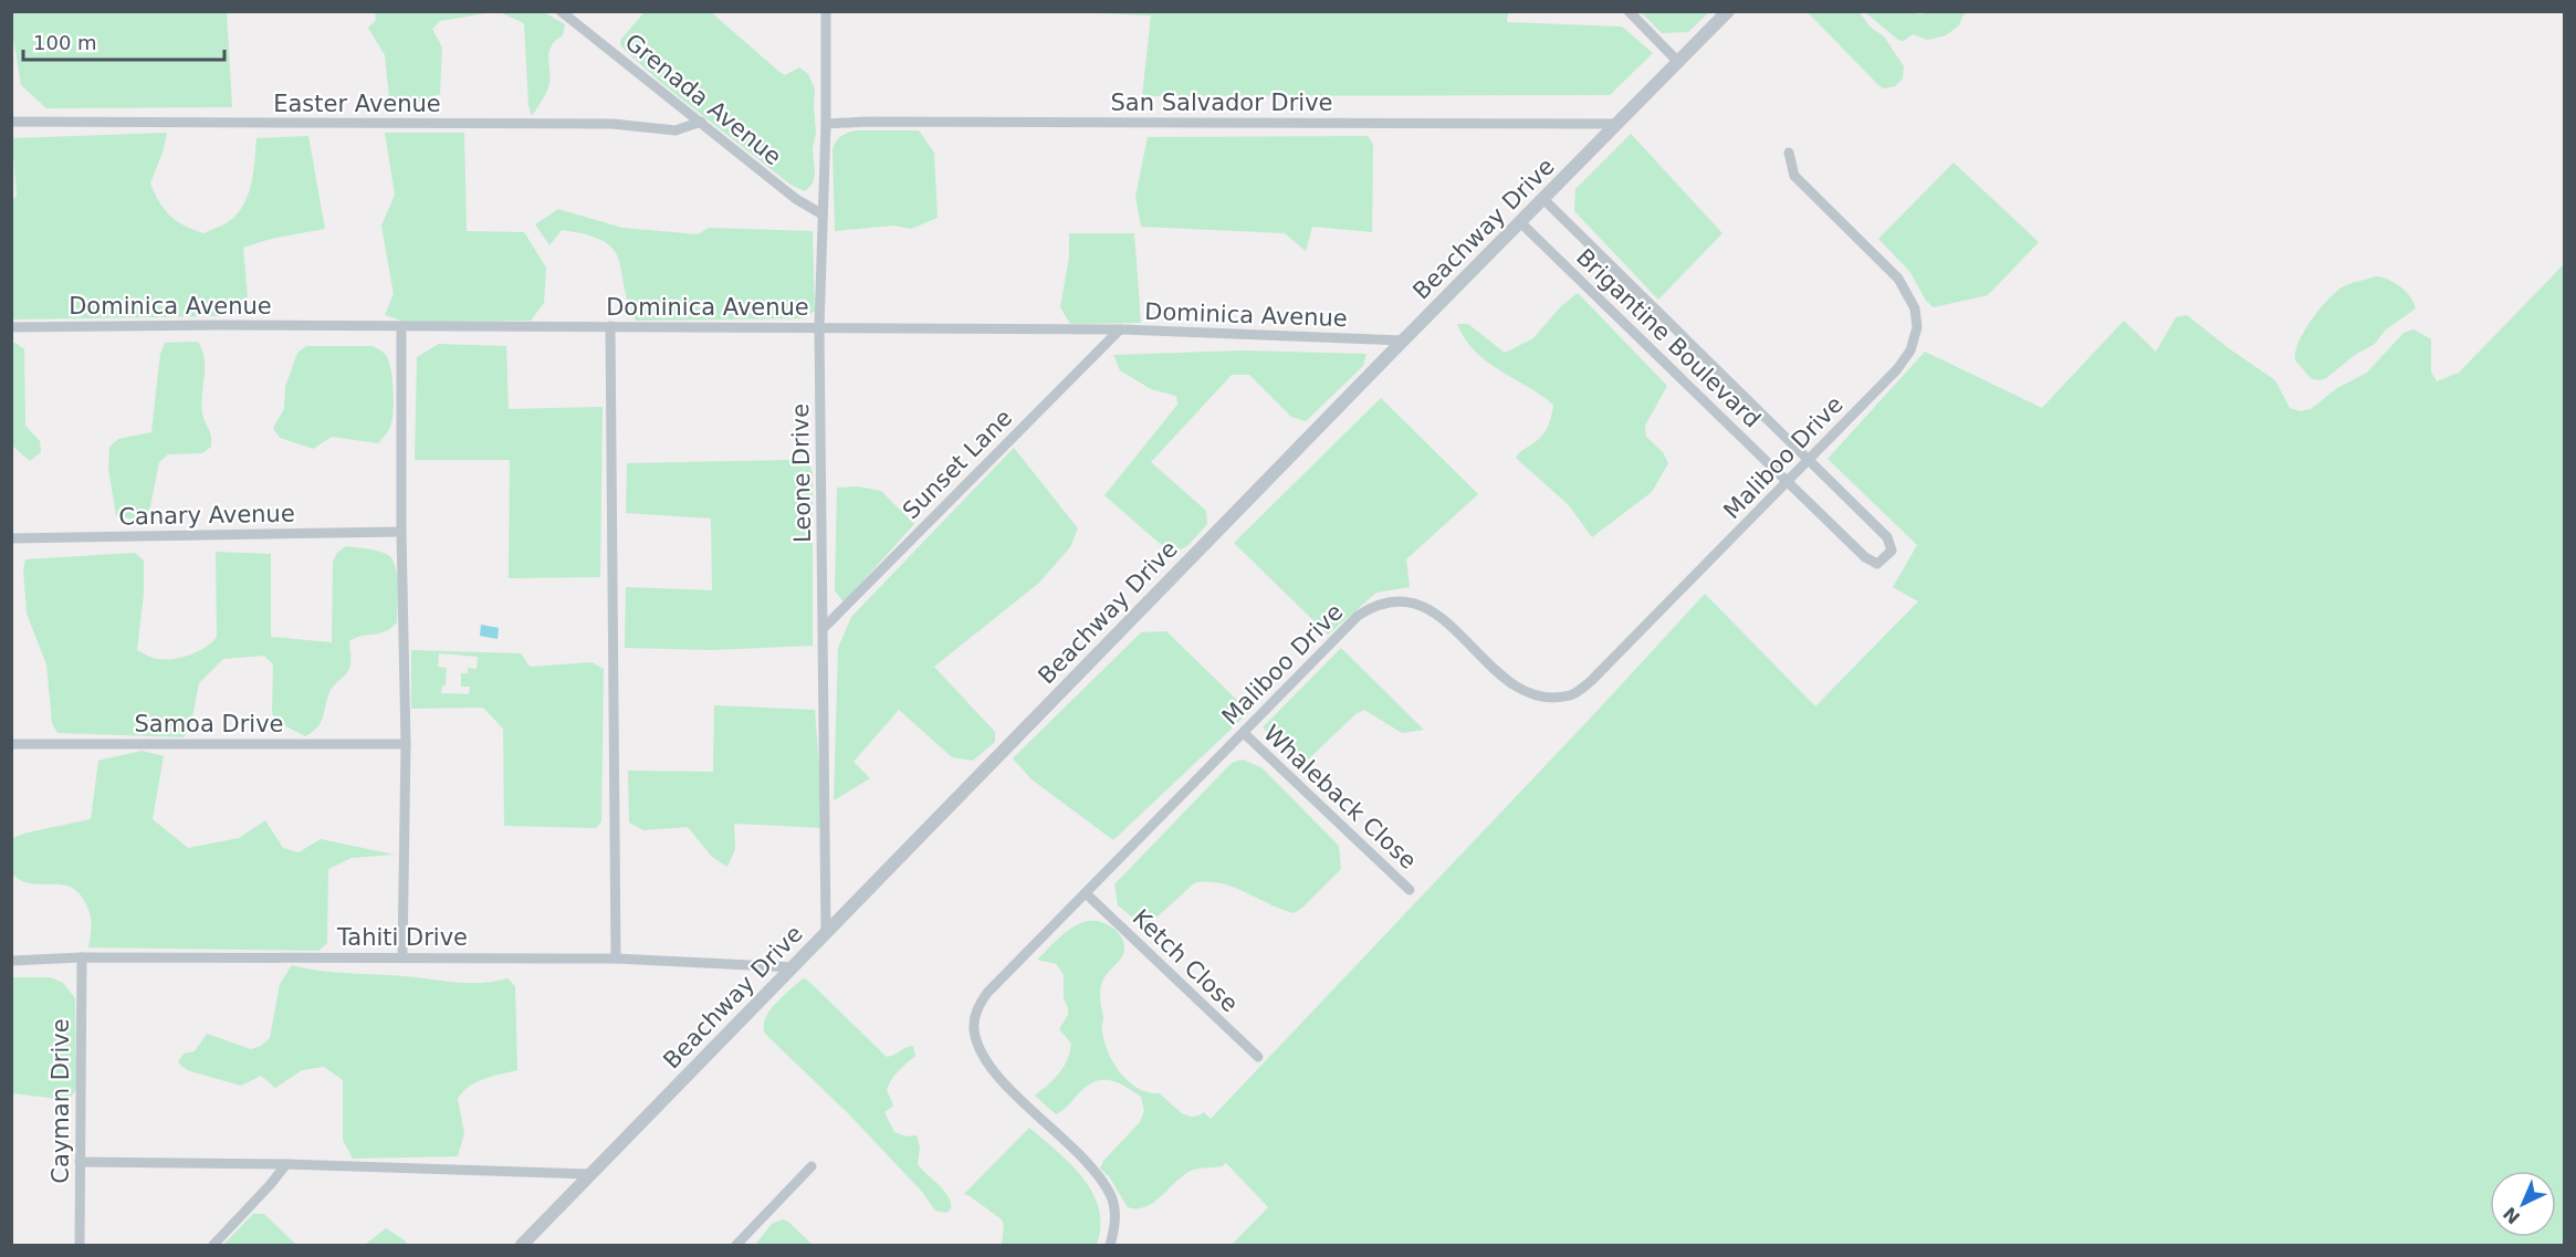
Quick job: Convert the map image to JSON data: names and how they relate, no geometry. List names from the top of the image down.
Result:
{
  "streets": {
    "street": [
      "Grenada Avenue",
      "San Salvador Drive",
      "Easter Avenue",
      "Beachway Drive",
      "Dominica Avenue",
      "Brigantine Boulevard",
      "Maliboo Drive",
      "Sunset Lane",
      "Leone Drive",
      "Canary Avenue",
      "Samoa Drive",
      "Whaleback Close",
      "Tahiti Drive",
      "Ketch Close",
      "Cayman Drive"
    ]
  },
  "crossings": [
    ["Grenada Avenue", "Easter Avenue"],
    ["Grenada Avenue", "Leone Drive"],
    ["San Salvador Drive", "Beachway Drive"],
    ["San Salvador Drive", "Leone Drive"],
    ["Beachway Drive", "Dominica Avenue"],
    ["Beachway Drive", "Brigantine Boulevard"],
    ["Beachway Drive", "Leone Drive"],
    ["Beachway Drive", "Tahiti Drive"],
    ["Dominica Avenue", "Sunset Lane"],
    ["Dominica Avenue", "Leone Drive"],
    ["Brigantine Boulevard", "Maliboo Drive"],
    ["Maliboo Drive", "Whaleback Close"],
    ["Maliboo Drive", "Ketch Close"],
    ["Sunset Lane", "Leone Drive"],
    ["Tahiti Drive", "Cayman Drive"]
  ],
  "scale_bar": "100 m",
  "north": "bottom left"
}
